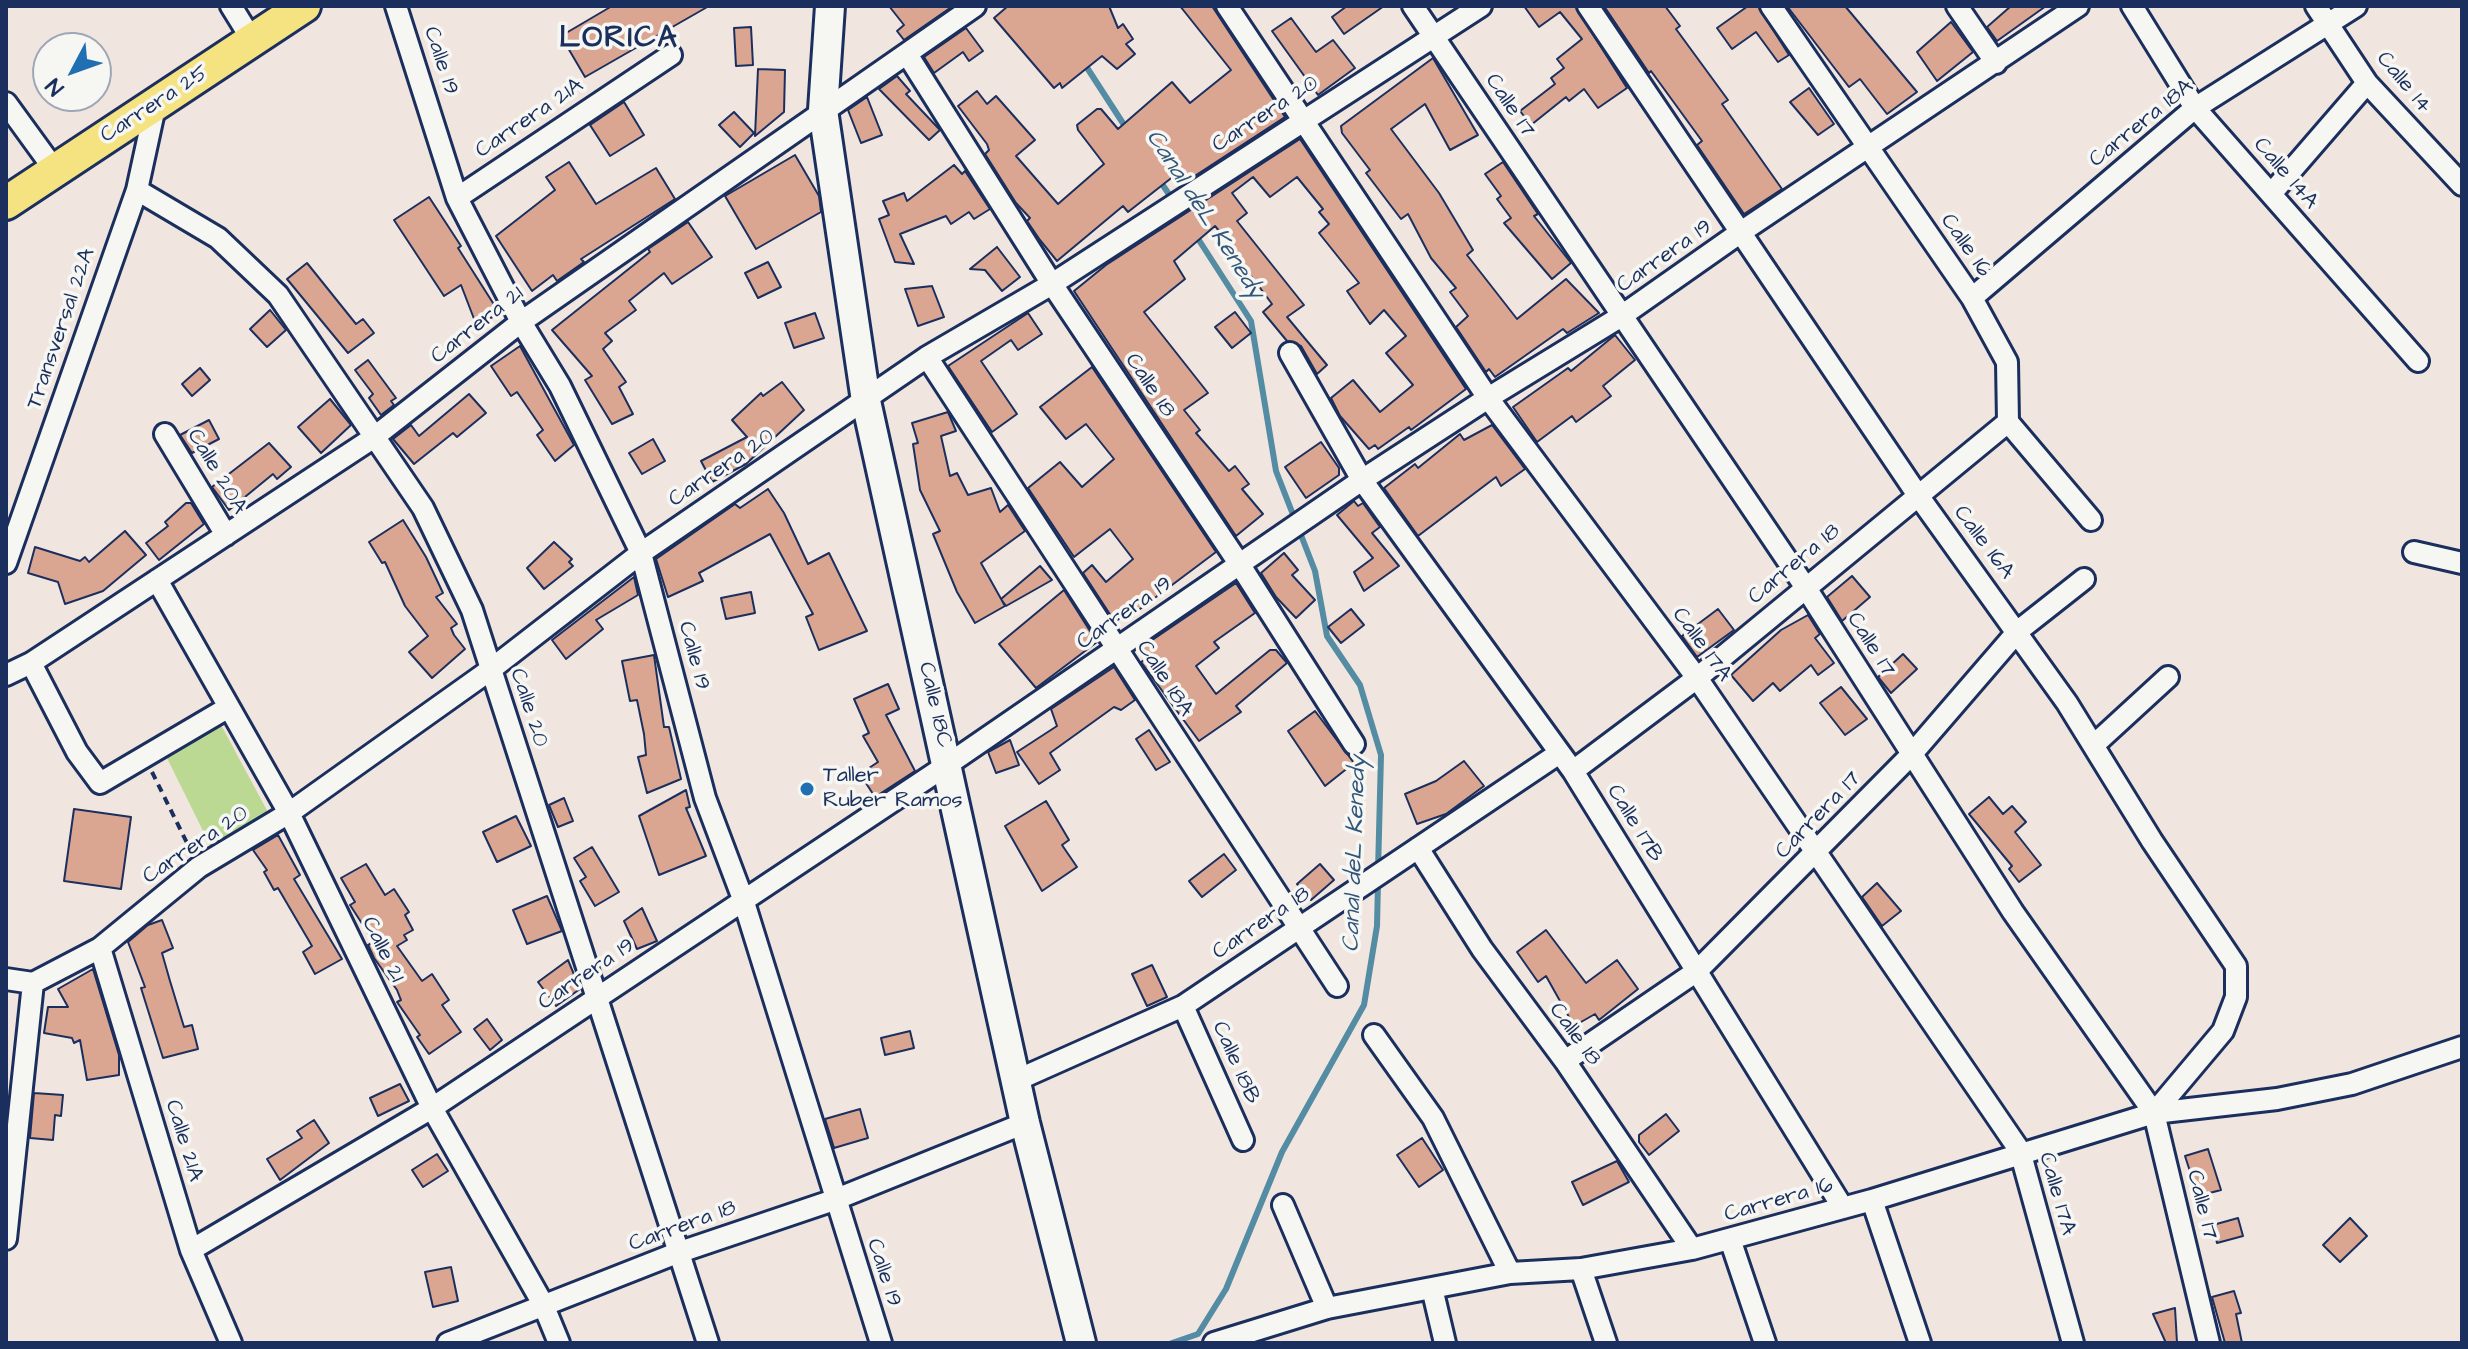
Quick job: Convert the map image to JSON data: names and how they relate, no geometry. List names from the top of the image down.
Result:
{
  "streets": {
    "main road": ["Carrera 25", "Calle 18C"],
    "street": [
      "Calle 19",
      "Calle 14",
      "Calle 17",
      "Carrera 20",
      "Carrera 21A",
      "Carrera 18A",
      "Calle 14A",
      "Calle 16",
      "Carrera 19",
      "Carrera 21",
      "Transversal 22A",
      "Calle 18",
      "Calle 20A",
      "Calle 16A",
      "Carrera 18",
      "Calle 17A",
      "Calle 18A",
      "Calle 20",
      "Carrera 17",
      "Calle 17B",
      "Calle 21",
      "Calle 18B",
      "Calle 21A",
      "Carrera 16"
    ]
  },
  "crossings": [
    ["Calle 19", "Carrera 20"],
    ["Calle 19", "Carrera 21A"],
    ["Calle 19", "Carrera 19"],
    ["Calle 19", "Carrera 21"],
    ["Calle 19", "Carrera 18"],
    ["Calle 14", "Carrera 18A"],
    ["Carrera 25", "Transversal 22A"],
    ["Calle 17", "Carrera 20"],
    ["Calle 17", "Carrera 19"],
    ["Calle 17", "Calle 16A"],
    ["Calle 17", "Carrera 18"],
    ["Calle 17", "Carrera 17"],
    ["Calle 17", "Carrera 16"],
    ["Carrera 20", "Calle 18"],
    ["Carrera 20", "Calle 17A"],
    ["Carrera 20", "Calle 18A"],
    ["Carrera 20", "Calle 18C"],
    ["Carrera 20", "Calle 20"],
    ["Carrera 20", "Calle 21"],
    ["Carrera 20", "Calle 21A"],
    ["Carrera 18A", "Calle 14A"],
    ["Carrera 18A", "Calle 16"],
    ["Calle 16", "Carrera 19"],
    ["Calle 16", "Carrera 18"],
    ["Carrera 19", "Calle 18"],
    ["Carrera 19", "Calle 16A"],
    ["Carrera 19", "Calle 17A"],
    ["Carrera 19", "Calle 18A"],
    ["Carrera 19", "Calle 18C"],
    ["Carrera 19", "Calle 20"],
    ["Carrera 19", "Calle 17B"],
    ["Carrera 19", "Calle 21"],
    ["Carrera 19", "Calle 21A"],
    ["Carrera 21", "Calle 18"],
    ["Carrera 21", "Calle 20A"],
    ["Carrera 21", "Calle 18C"],
    ["Carrera 21", "Calle 20"],
    ["Carrera 21", "Calle 21"],
    ["Transversal 22A", "Calle 20"],
    ["Calle 18", "Carrera 18"],
    ["Calle 18", "Carrera 17"],
    ["Calle 18", "Carrera 16"],
    ["Calle 16A", "Carrera 18"],
    ["Calle 16A", "Carrera 17"],
    ["Calle 16A", "Carrera 16"],
    ["Carrera 18", "Calle 17A"],
    ["Carrera 18", "Calle 18A"],
    ["Carrera 18", "Calle 18C"],
    ["Carrera 18", "Calle 20"],
    ["Carrera 18", "Calle 17B"],
    ["Carrera 18", "Calle 21"],
    ["Carrera 18", "Calle 18B"],
    ["Calle 17A", "Carrera 17"],
    ["Calle 17A", "Carrera 16"],
    ["Carrera 17", "Calle 17B"],
    ["Calle 17B", "Carrera 16"]
  ],
  "districts": ["LORICA"],
  "water": ["Canal deL Kenedy"],
  "places": ["Taller Ruber Ramos"],
  "north": "bottom left"
}
